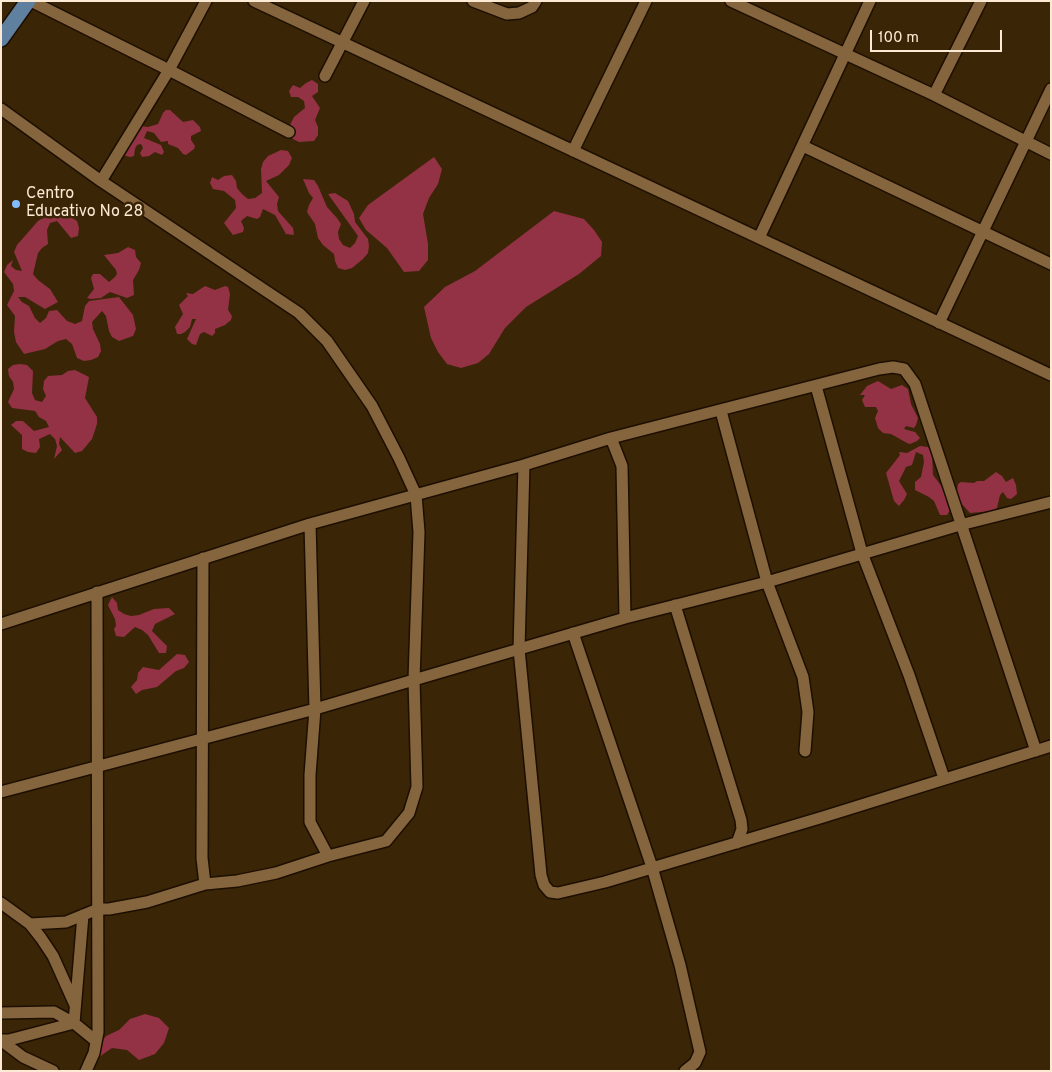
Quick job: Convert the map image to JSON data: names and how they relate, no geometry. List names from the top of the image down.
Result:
{
  "places": ["Centro Educativo No 28"],
  "scale_bar": "100 m"
}
